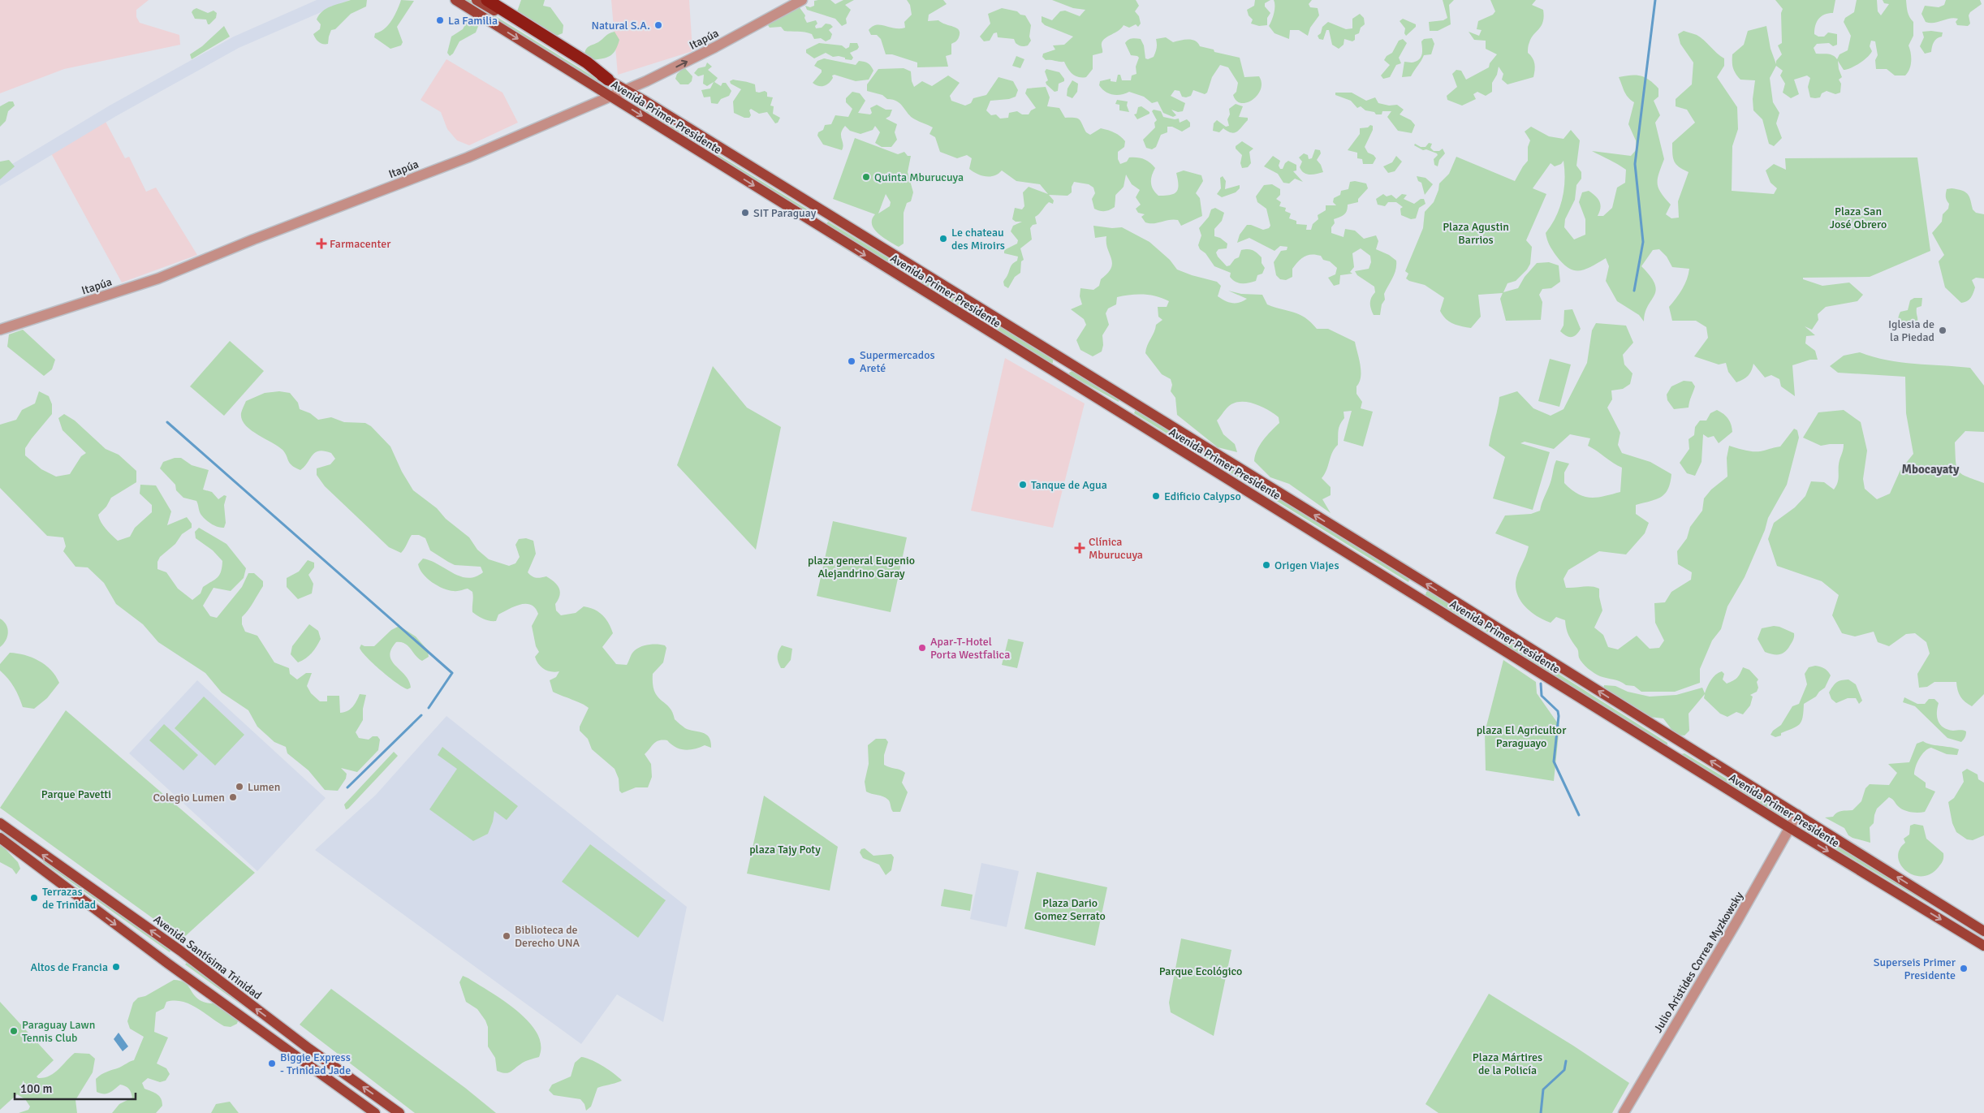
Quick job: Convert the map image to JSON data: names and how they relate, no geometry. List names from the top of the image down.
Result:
{
  "streets": {
    "main road": ["Avenida Primer Presidente", "Avenida Santísima Trinidad"],
    "street": ["Itapúa", "Julio Aristides Correa Myzkowsky"]
  },
  "crossings": [
    ["Itapúa", "Avenida Primer Presidente"],
    ["Avenida Primer Presidente", "Julio Aristides Correa Myzkowsky"]
  ],
  "districts": ["Mbocayaty"],
  "parks": [
    "Plaza San José Obrero",
    "Plaza Agustin Barrios",
    "plaza general Eugenio Alejandrino Garay",
    "plaza El Agricultor Paraguayo",
    "Parque Pavetti",
    "plaza Tajy Poty",
    "Plaza Dario Gomez Serrato",
    "Parque Ecológico",
    "Plaza Mártires de la Policía"
  ],
  "places": {
    "other": [
      "La Familia",
      "Natural S.A.",
      "Quinta Mburucuya",
      "SIT Paraguay",
      "Le chateau des Miroirs",
      "Iglesia de la Piedad",
      "Supermercados Areté",
      "Tanque de Agua",
      "Edificio Calypso",
      "Origen Viajes",
      "Apar-T-Hotel Porta Westfalica",
      "Lumen",
      "Colegio Lumen",
      "Terrazas de Trinidad",
      "Biblioteca de Derecho UNA",
      "Altos de Francia",
      "Superseis Primer Presidente",
      "Paraguay Lawn Tennis Club",
      "Biggie Express - Trinidad Jade"
    ],
    "health": ["Farmacenter", "Clínica Mburucuya"]
  },
  "scale_bar": "100 m"
}
